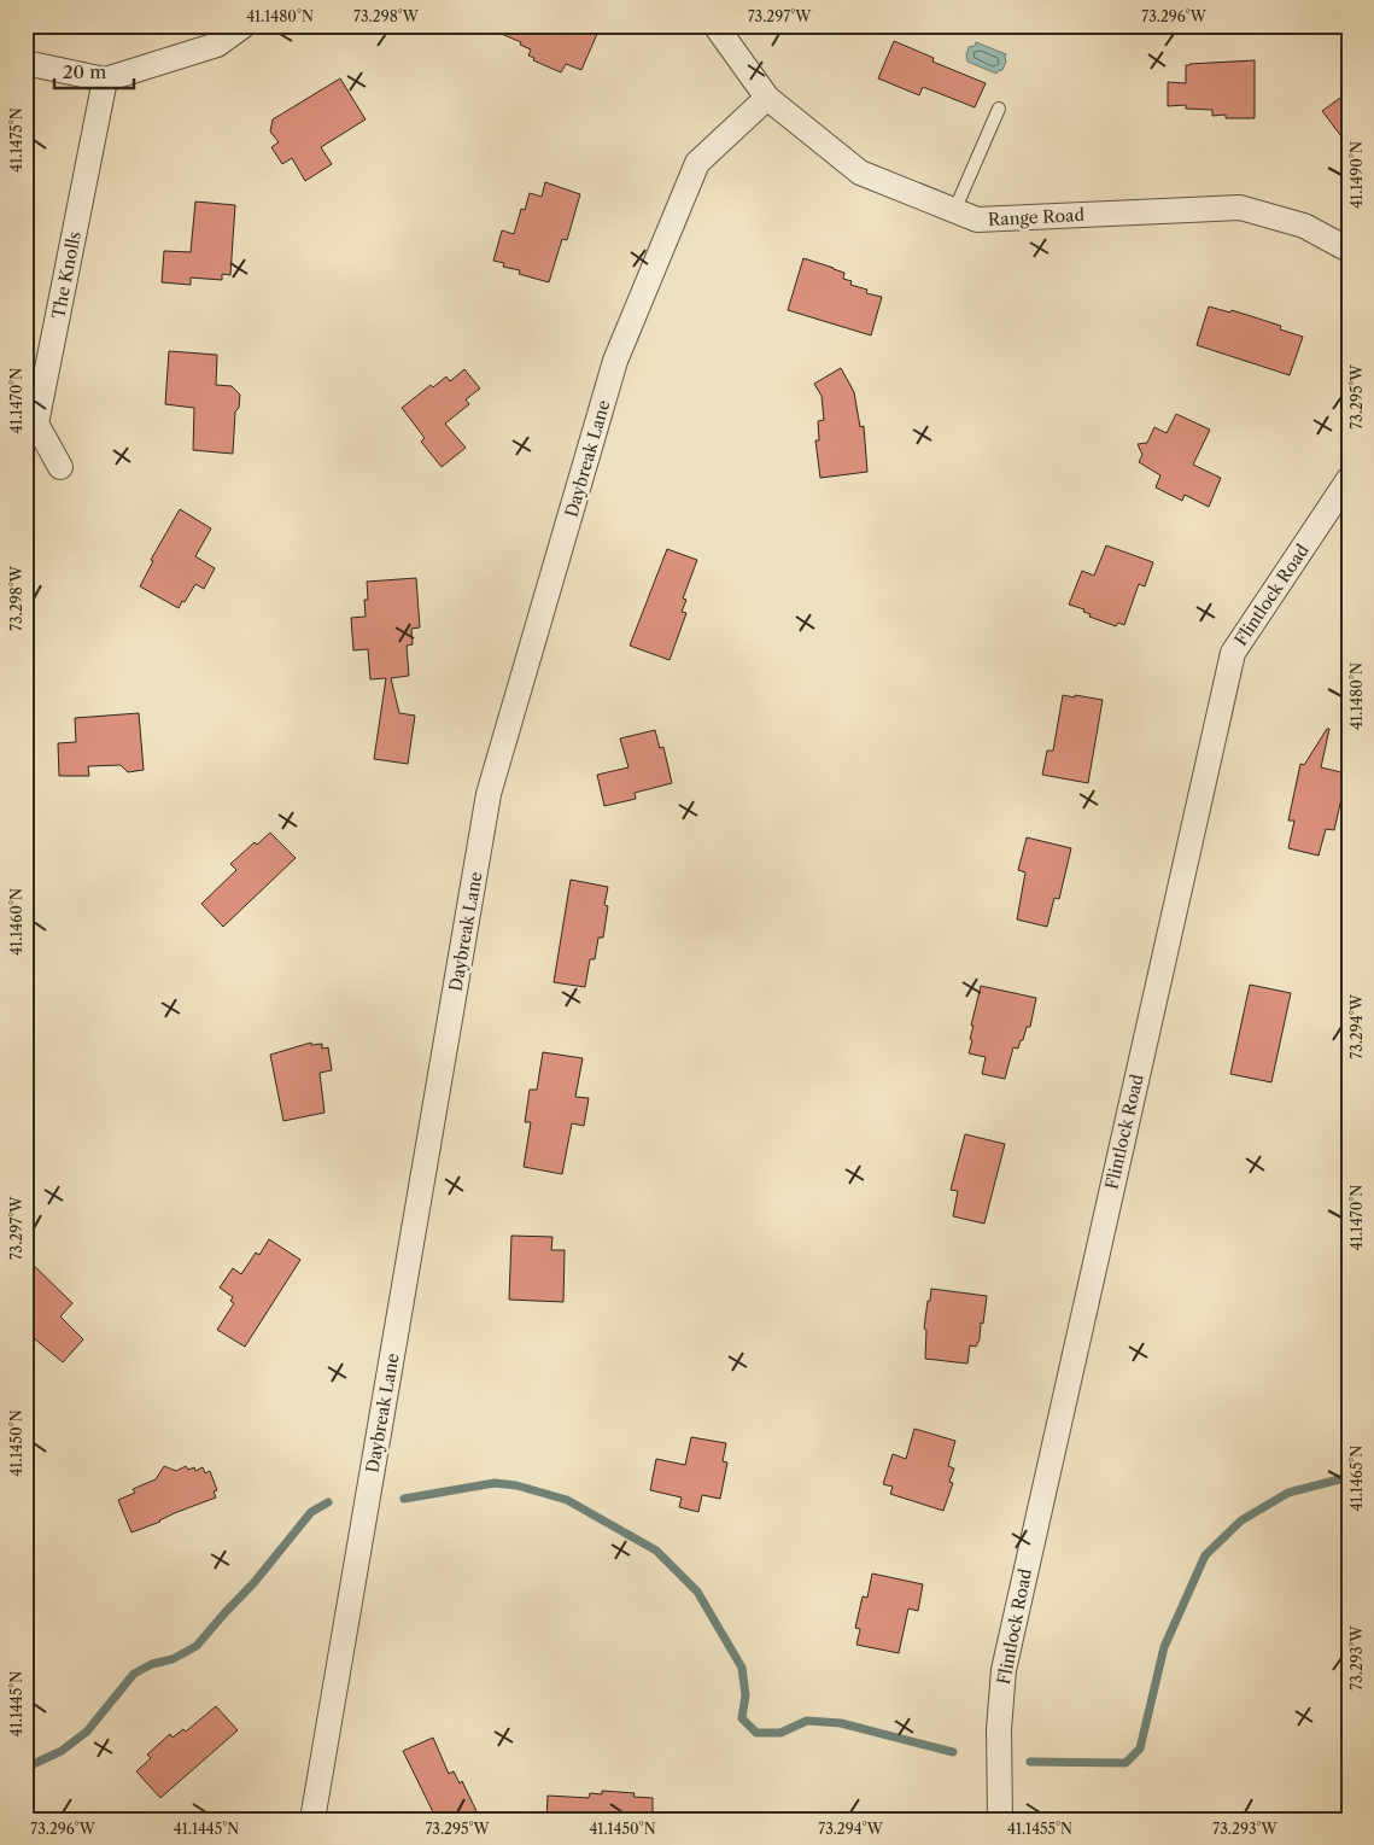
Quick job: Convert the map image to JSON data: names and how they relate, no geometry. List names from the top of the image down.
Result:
{
  "streets": {
    "street": [
      "Range Road",
      "The Knolls",
      "Daybreak Lane",
      "Flintlock Road"
    ]
  },
  "crossings": [
    ["Range Road", "Daybreak Lane"]
  ],
  "scale_bar": "20 m",
  "coordinates": [
    "41.1480°N",
    "73.298°W",
    "73.297°W",
    "73.296°W",
    "41.1475°N",
    "41.1490°N",
    "73.295°W",
    "41.1470°N",
    "41.1460°N",
    "73.294°W",
    "41.1450°N",
    "41.1465°N",
    "73.293°W",
    "41.1445°N",
    "41.1455°N"
  ]
}
